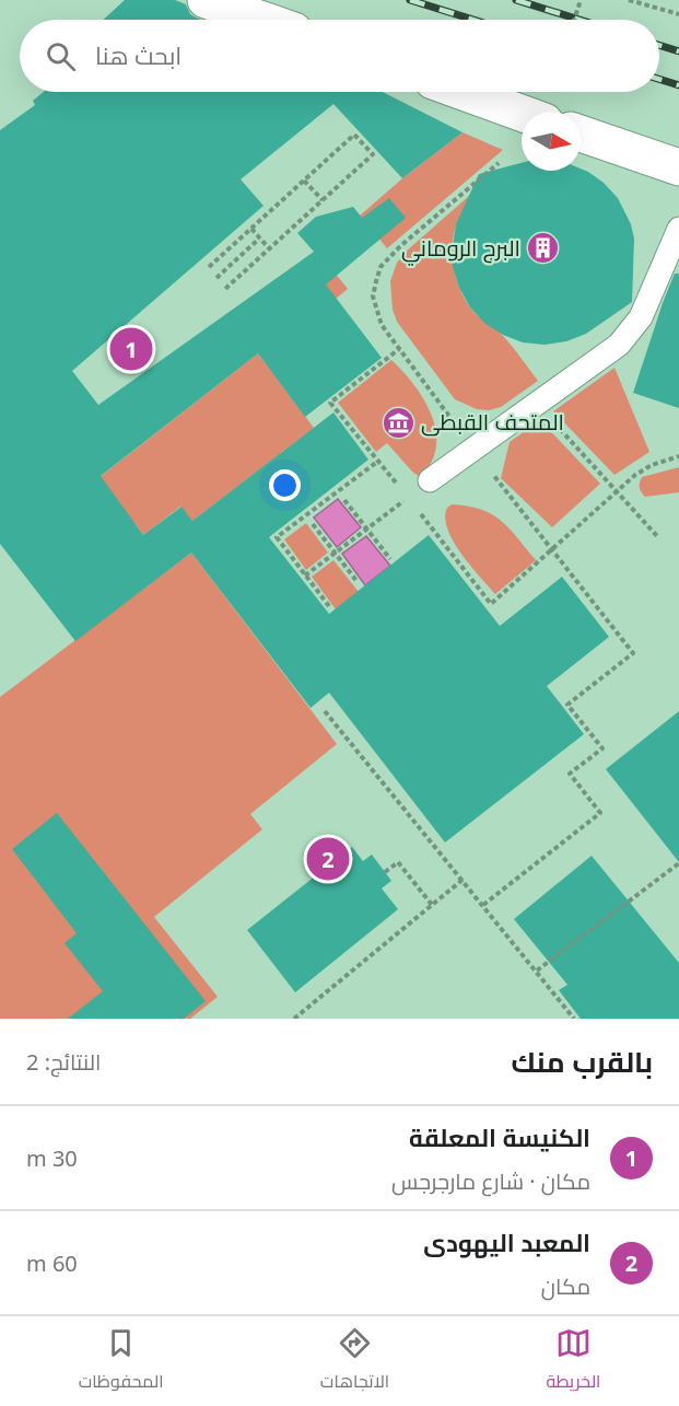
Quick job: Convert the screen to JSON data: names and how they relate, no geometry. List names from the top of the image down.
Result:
{
  "places": {
    "building": ["البرج الروماني"],
    "museum": ["المتحف القبطى"]
  },
  "north": "right",
  "page": {
    "search": "ابحث هنا",
    "pins": ["1", "2"],
    "heading": ["بالقرب منك", "النتائج: 2"],
    "list": [
      {
        "mark": "1",
        "name": "الكنيسة المعلقة",
        "note": "مكان · شارع مارجرجس",
        "value": "30 m"
      },
      {
        "mark": "2",
        "name": "المعبد اليهودى",
        "note": "مكان",
        "value": "60 m"
      }
    ],
    "nav": ["الخريطة", "الاتجاهات", "المحفوظات"]
  }
}
